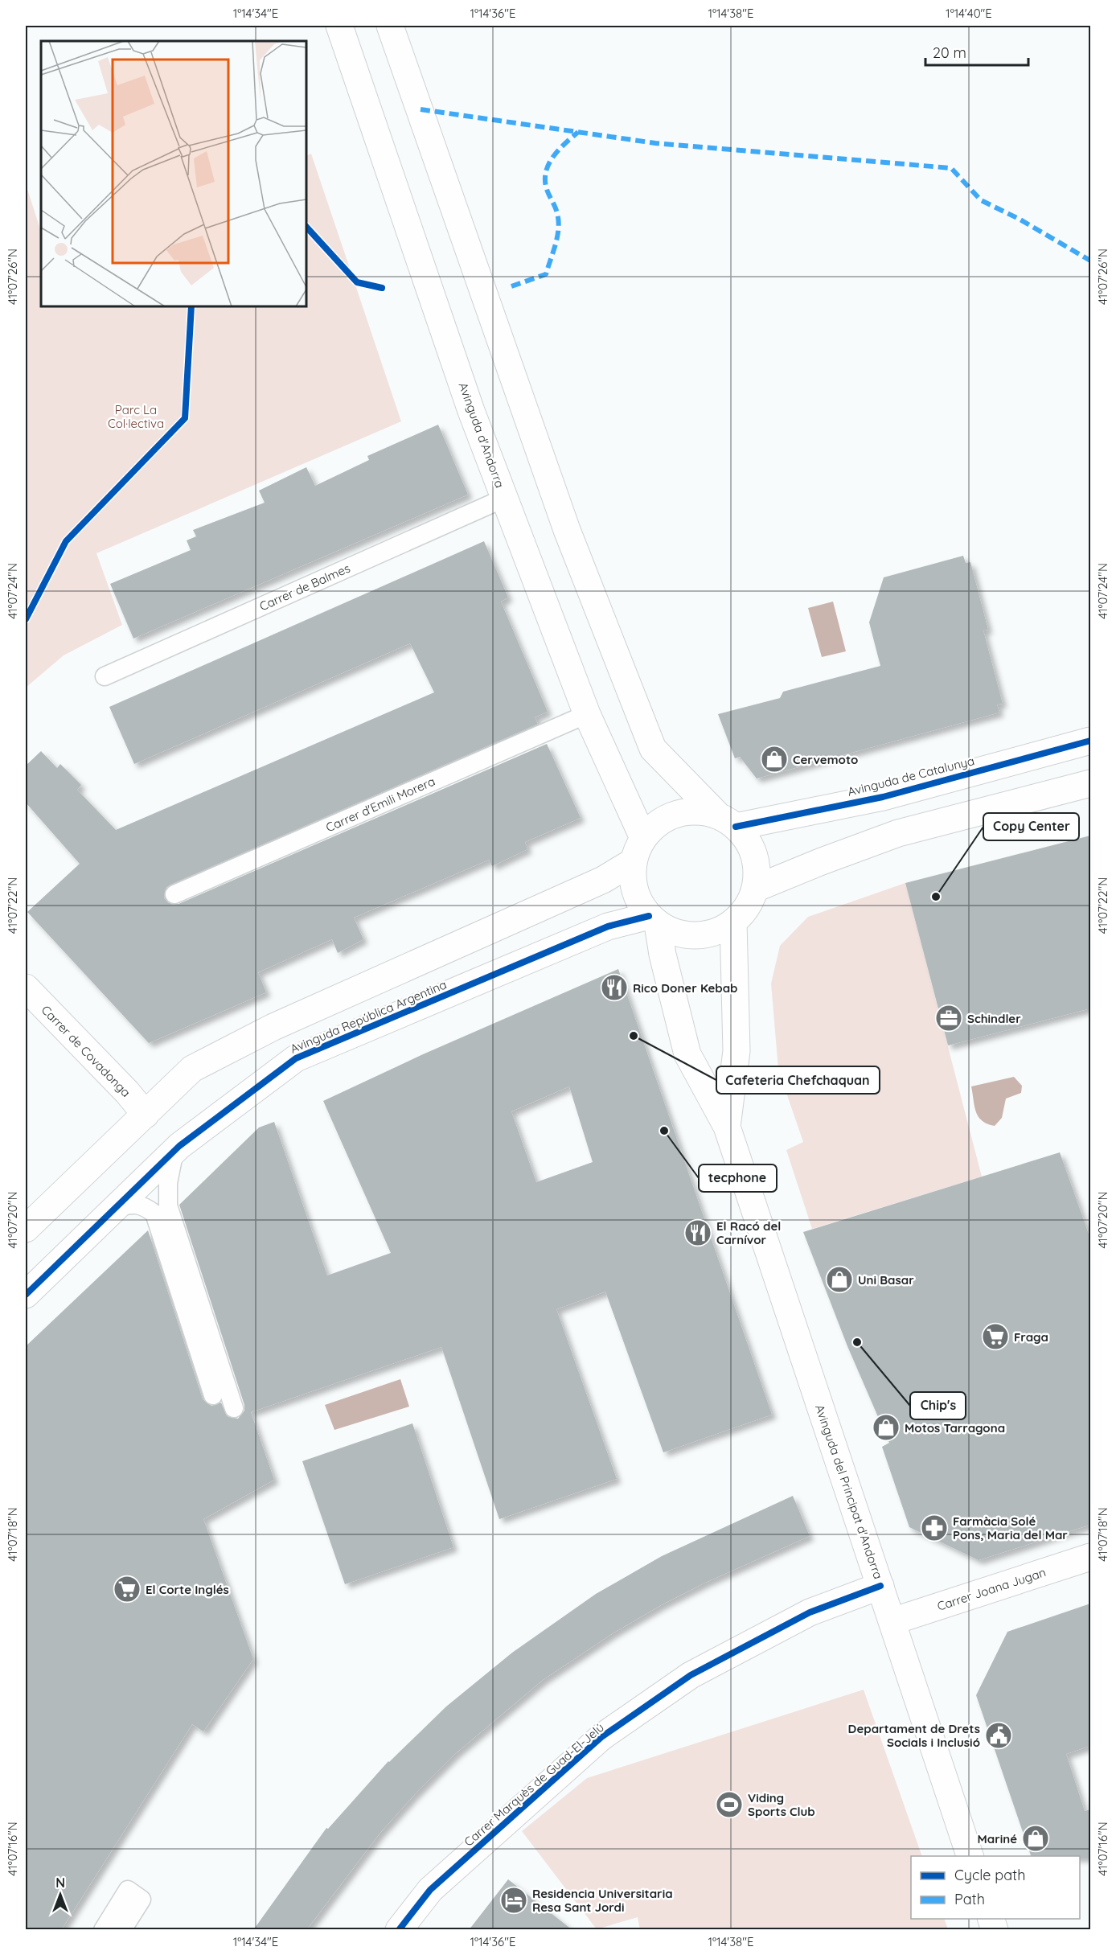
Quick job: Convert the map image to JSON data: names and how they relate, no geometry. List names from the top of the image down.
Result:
{
  "streets": {
    "main road": [
      "Avinguda d'Andorra",
      "Avinguda de Catalunya",
      "Avinguda República Argentina",
      "Carrer de Covadonga",
      "Avinguda del Principat d'Andorra",
      "Carrer Joana Jugan",
      "Carrer Marquès de Guad-El-Jelú"
    ],
    "lane": ["Carrer de Balmes", "Carrer d'Emili Morera"]
  },
  "crossings": [
    ["Avinguda d'Andorra", "Carrer de Balmes"],
    ["Avinguda d'Andorra", "Avinguda de Catalunya"],
    ["Avinguda d'Andorra", "Carrer d'Emili Morera"],
    ["Avinguda d'Andorra", "Avinguda República Argentina"],
    ["Avinguda d'Andorra", "Avinguda del Principat d'Andorra"],
    ["Avinguda de Catalunya", "Avinguda República Argentina"],
    ["Avinguda de Catalunya", "Avinguda del Principat d'Andorra"],
    ["Avinguda República Argentina", "Avinguda del Principat d'Andorra"],
    ["Avinguda del Principat d'Andorra", "Carrer Joana Jugan"],
    ["Avinguda del Principat d'Andorra", "Carrer Marquès de Guad-El-Jelú"]
  ],
  "parks": ["Parc La Col·lectiva"],
  "places": {
    "shop": [
      "Cervemoto",
      "Uni Basar",
      "Motos Tarragona",
      "Mariné"
    ],
    "other": [
      "Copy Center",
      "Cafeteria Chefchaquan",
      "tecphone",
      "Chip's"
    ],
    "restaurant": ["Rico Doner Kebab", "El Racó del Carnívor"],
    "office": ["Schindler"],
    "supermarket": ["Fraga", "El Corte Inglés"],
    "pharmacy": ["Farmàcia Solé Pons, Maria del Mar"],
    "public building": ["Departament de Drets Socials i Inclusió"],
    "sports": ["Viding Sports Club"],
    "hotel": ["Residencia Universitaria Resa Sant Jordi"]
  },
  "legend": ["Cycle path", "Path"],
  "scale_bar": "20 m",
  "north": "top",
  "coordinates": [
    "1°14'34\"E",
    "1°14'36\"E",
    "1°14'38\"E",
    "1°14'40\"E",
    "41°07'26\"N",
    "41°07'24\"N",
    "41°07'22\"N",
    "41°07'20\"N",
    "41°07'18\"N",
    "41°07'16\"N"
  ]
}
